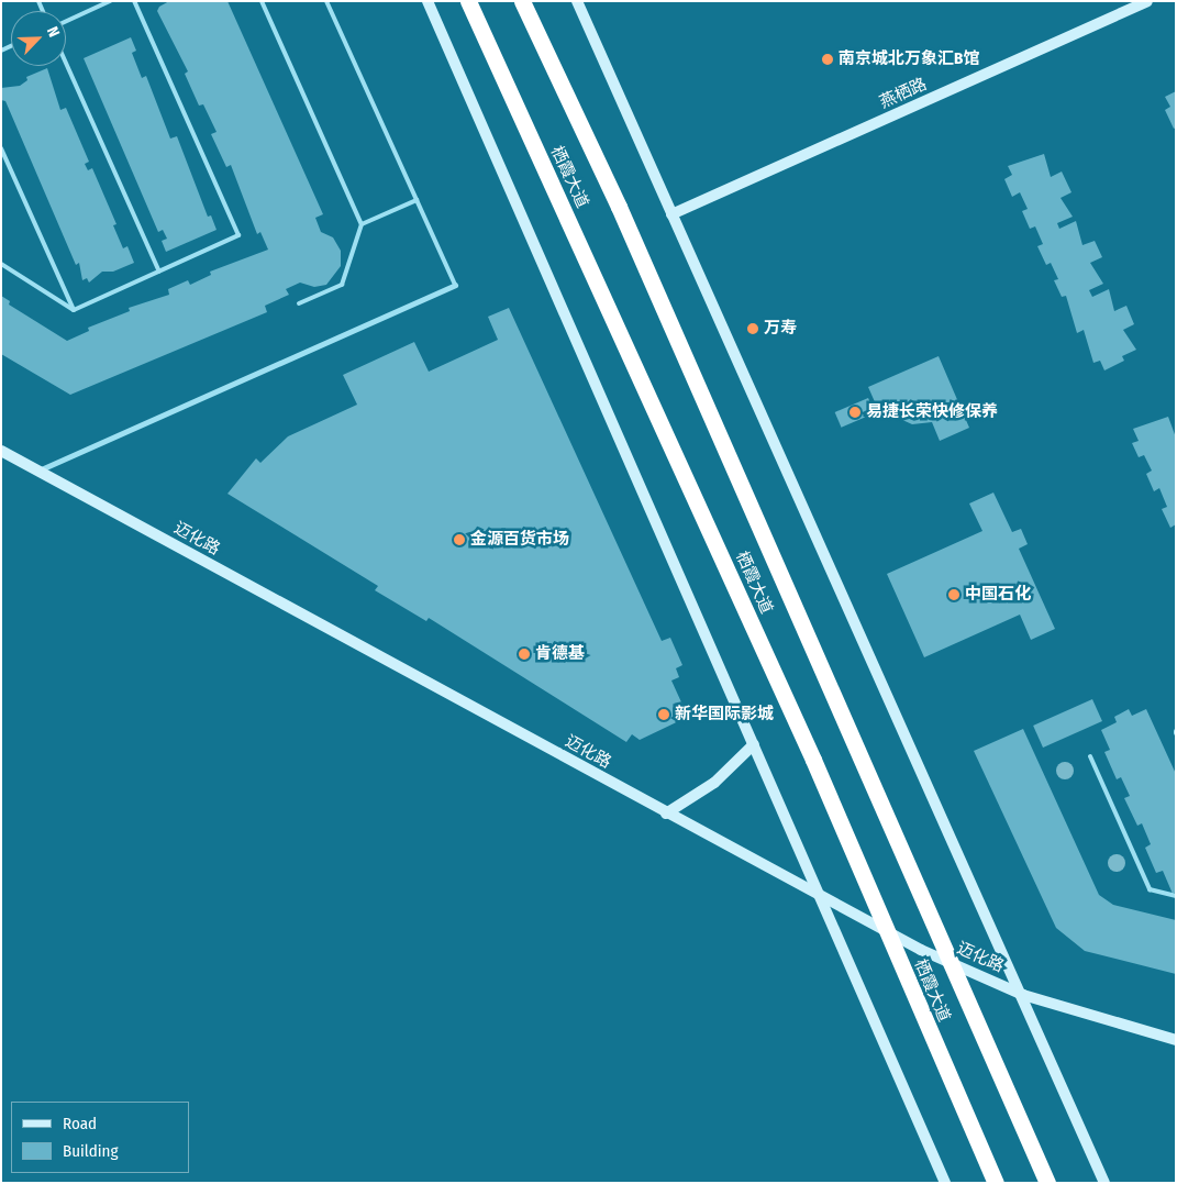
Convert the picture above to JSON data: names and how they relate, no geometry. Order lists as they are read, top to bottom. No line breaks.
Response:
{"streets":{"highway":["栖霞大道"],"main road":["燕栖路","迈化路"]},"places":["南京城北万象汇B馆","万寿","易捷长荣快修保养","金源百货市场","中国石化","肯德基","新华国际影城"],"legend":["Road","Building"],"north":"top right"}
